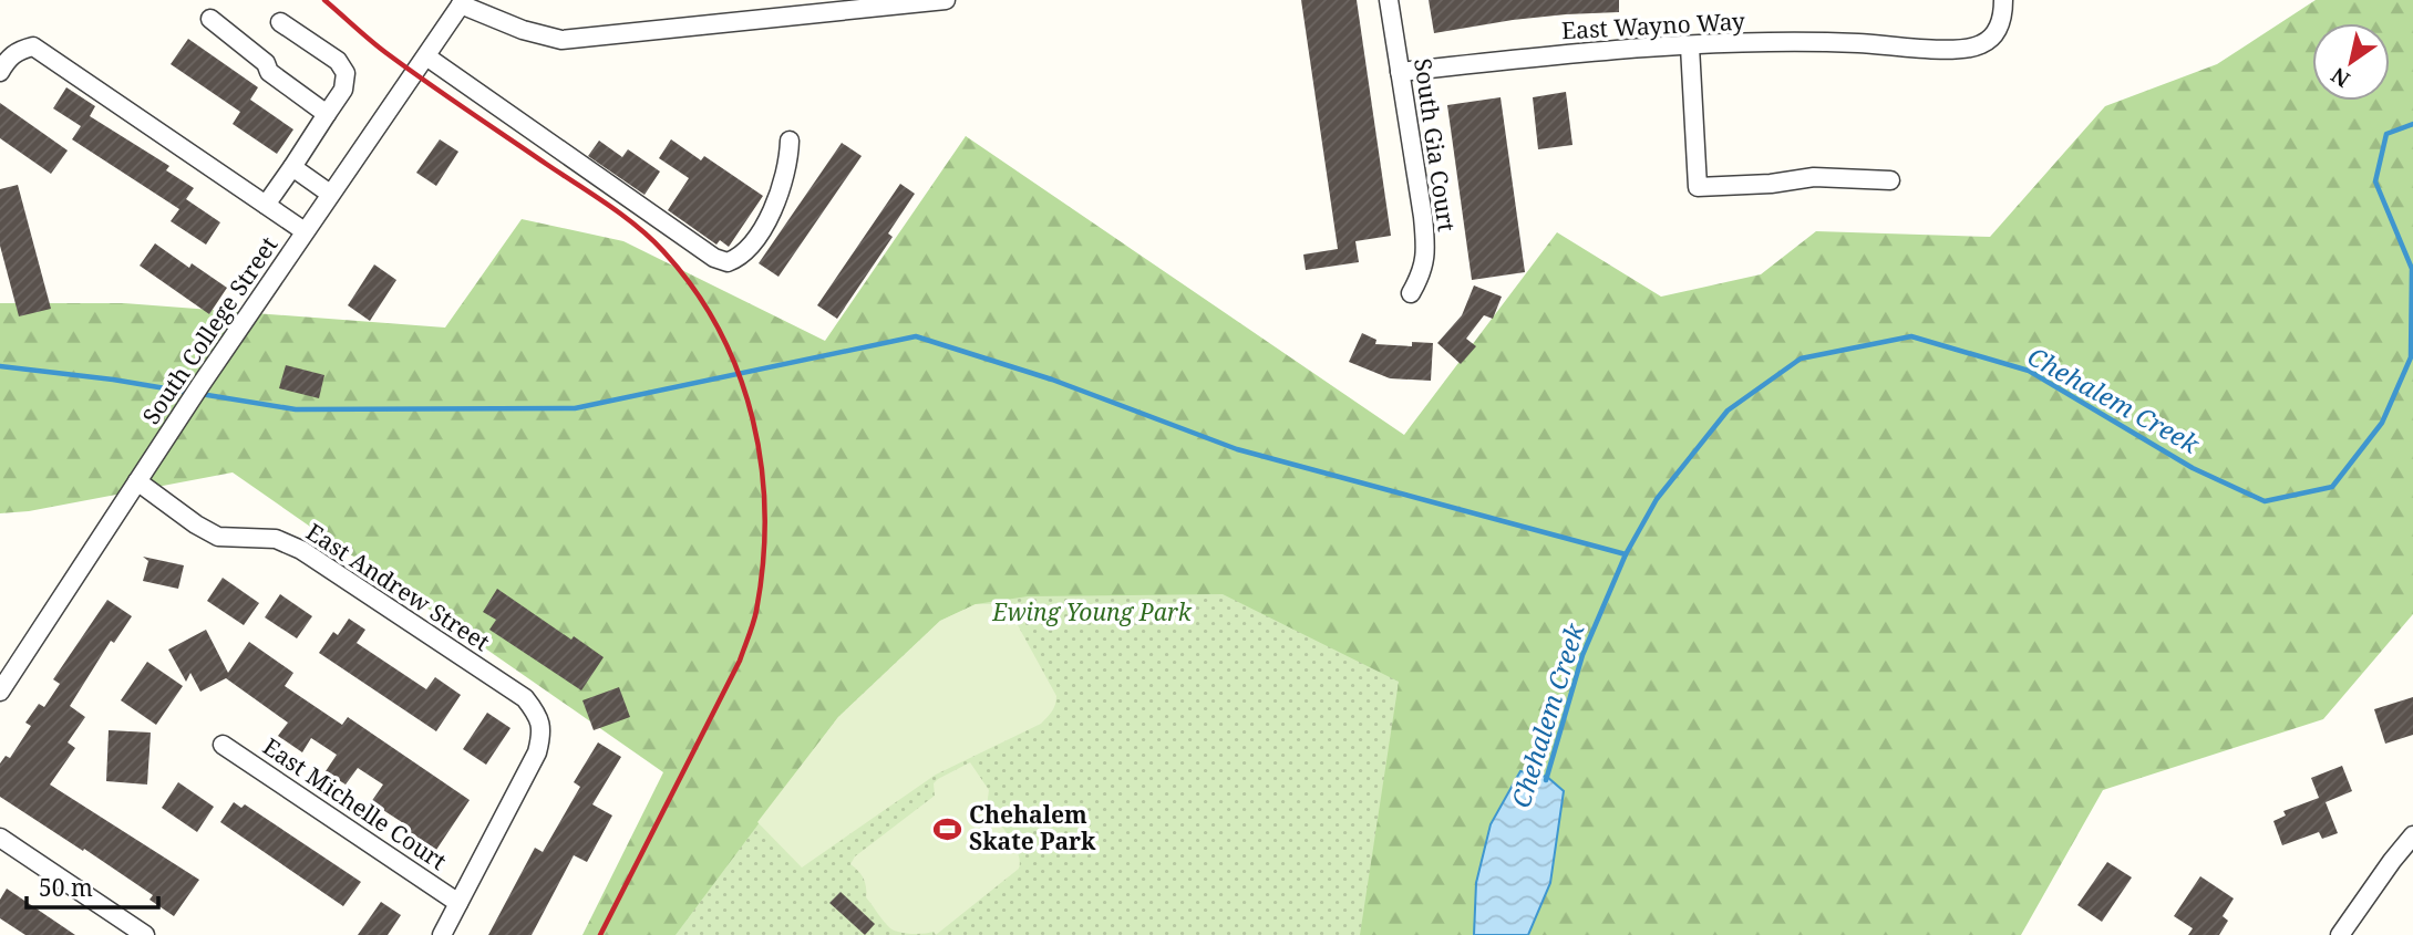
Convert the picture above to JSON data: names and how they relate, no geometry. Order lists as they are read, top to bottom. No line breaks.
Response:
{"streets":{"street":["East Wayno Way","South Gia Court","South College Street","East Andrew Street","East Michelle Court"]},"crossings":[["East Wayno Way","South Gia Court"],["South College Street","East Andrew Street"],["East Andrew Street","East Michelle Court"]],"water":["Chehalem Creek"],"parks":["Ewing Young Park"],"places":{"sports":["Chehalem Skate Park"]},"scale_bar":"50 m","north":"bottom left"}
